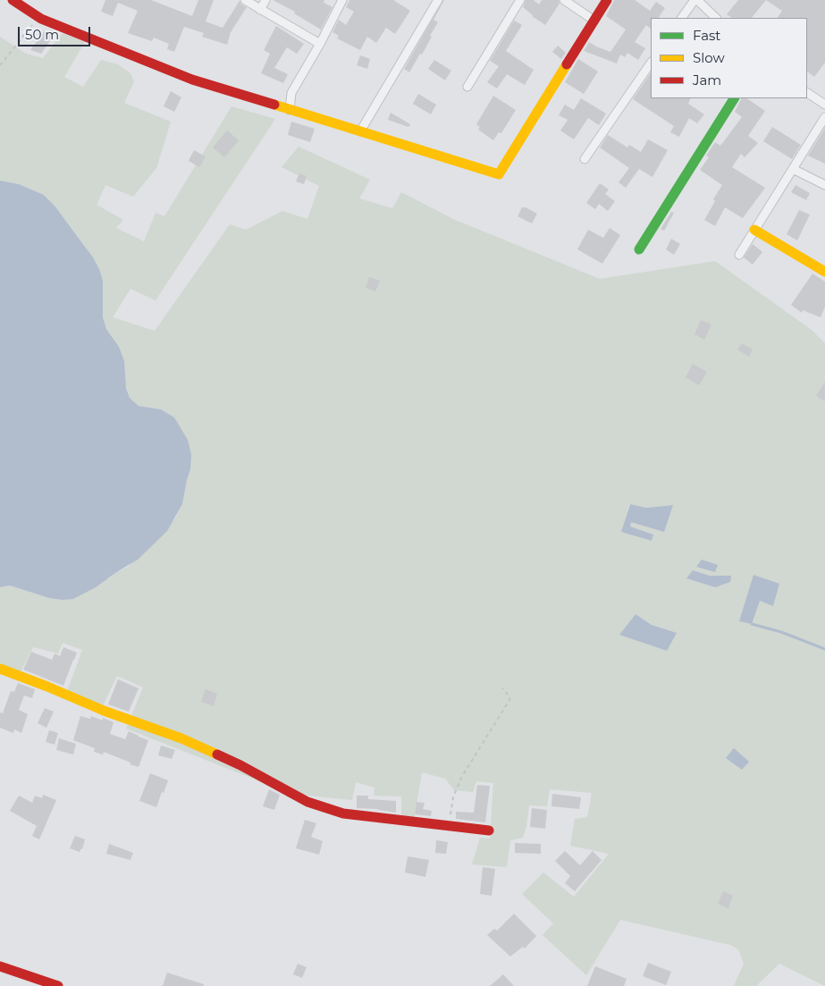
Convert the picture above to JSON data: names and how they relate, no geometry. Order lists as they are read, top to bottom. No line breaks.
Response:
{"legend":["Fast","Slow","Jam"],"scale_bar":"50 m"}
